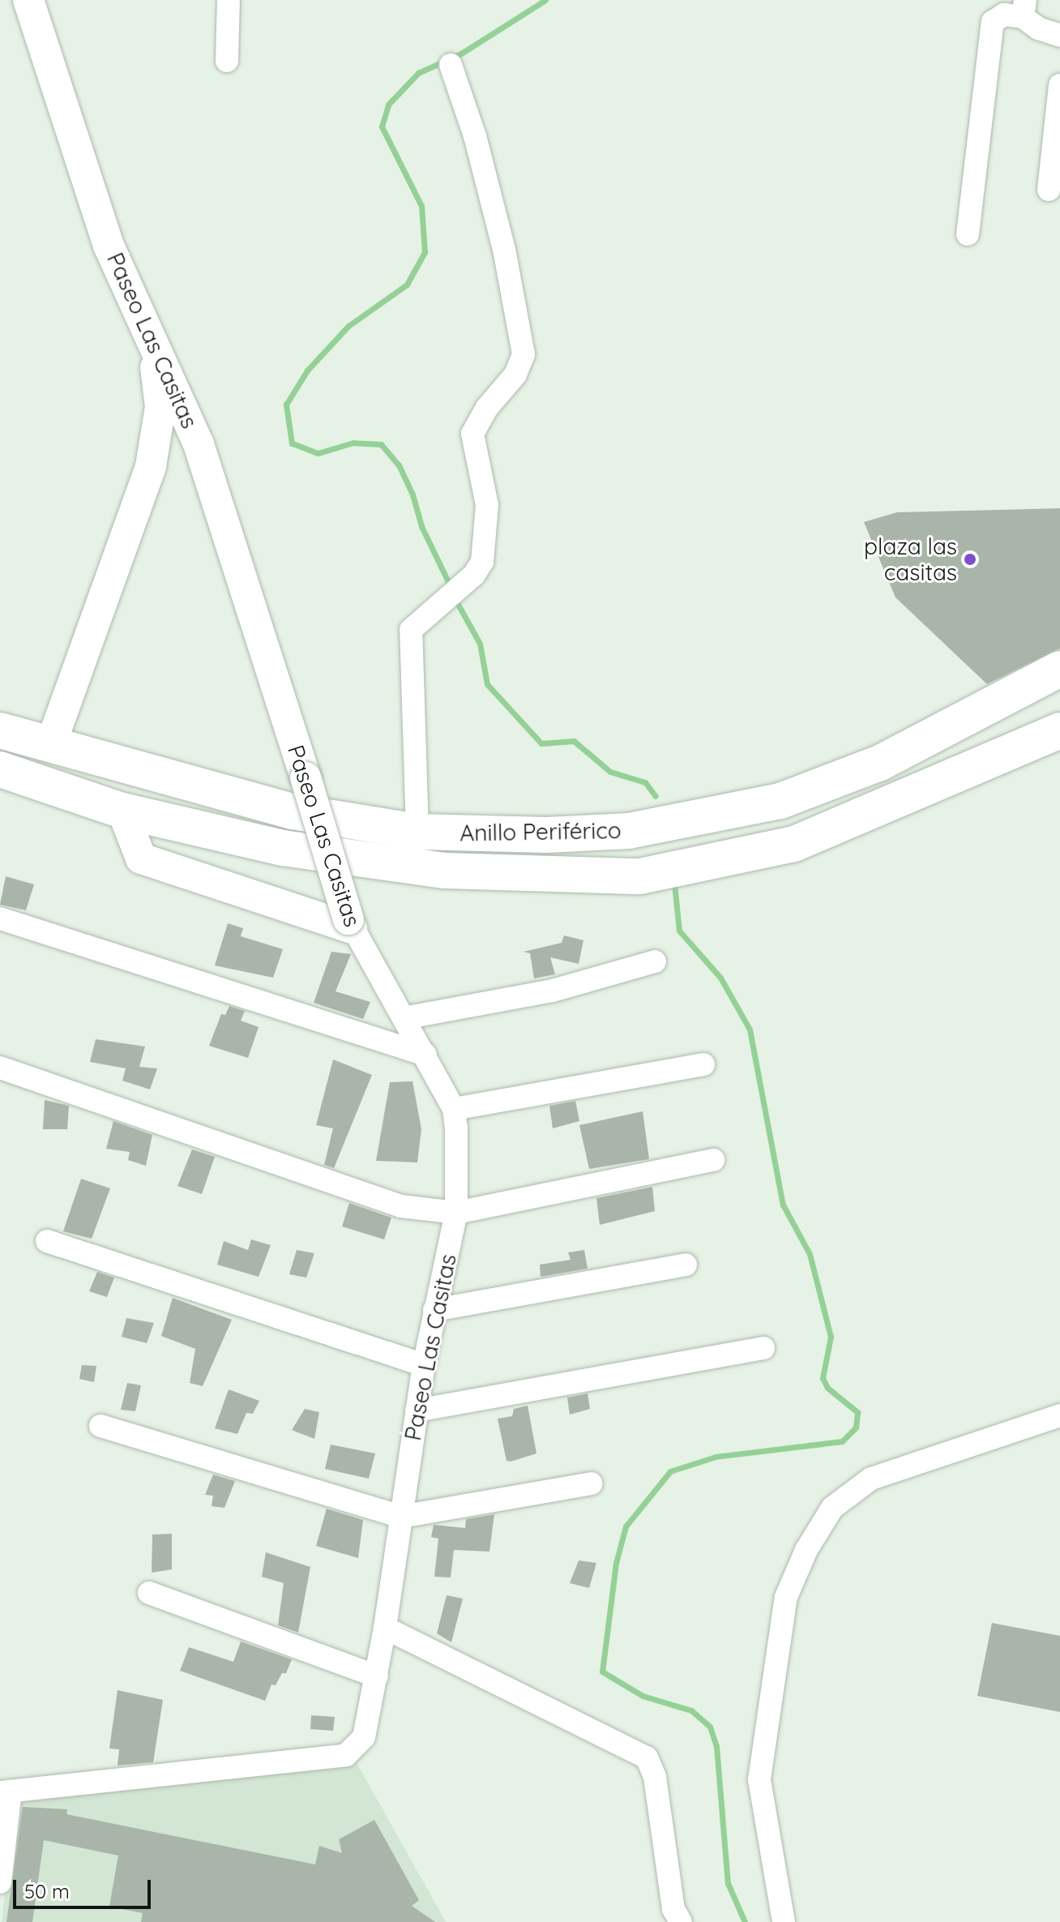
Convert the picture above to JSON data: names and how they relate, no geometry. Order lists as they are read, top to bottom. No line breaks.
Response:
{"streets":{"highway":["Anillo Periférico"],"street":["Paseo Las Casitas"]},"places":["plaza las casitas"],"scale_bar":"50 m"}
